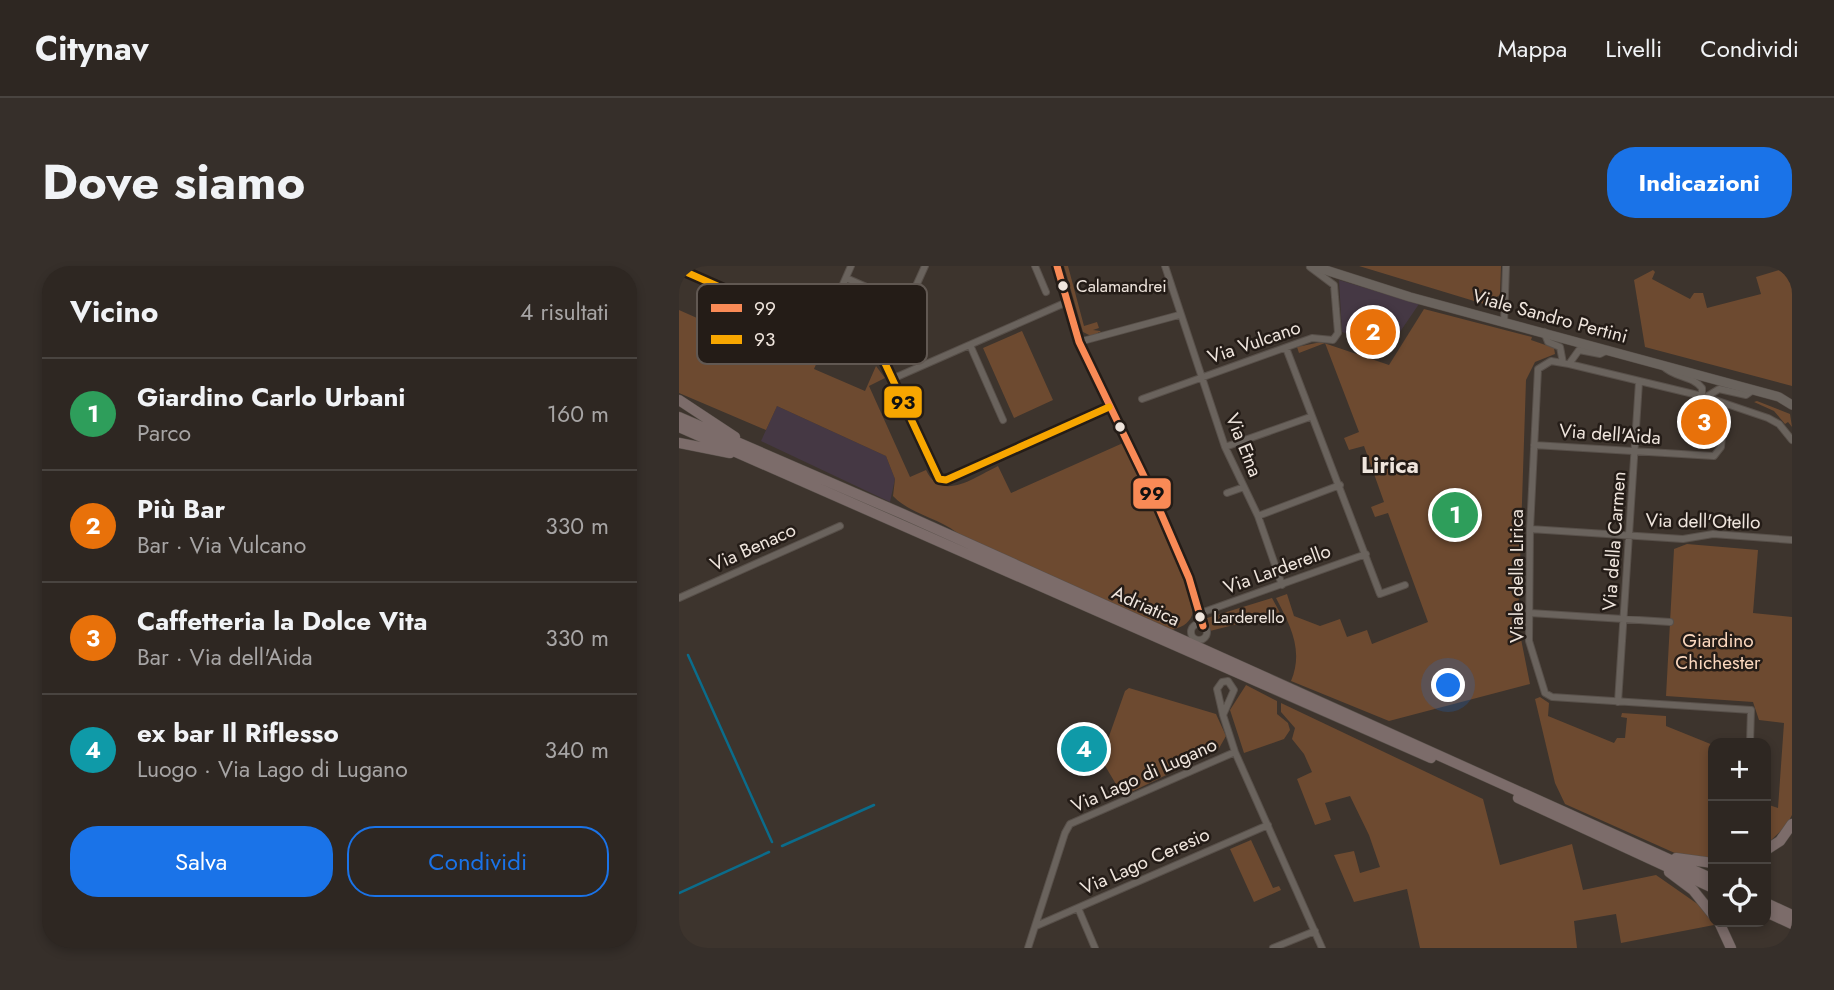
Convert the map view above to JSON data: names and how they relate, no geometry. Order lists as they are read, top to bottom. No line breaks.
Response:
{"streets":{"highway":["Adriatica"],"main road":["Viale Sandro Pertini"],"street":["Via Vulcano","Via dell'Aida","Via Etna","Via dell'Otello","Via della Carmen","Via Benaco","Via Larderello","Viale della Lirica","Via Lago di Lugano","Via Lago Ceresio"]},"crossings":[["Viale Sandro Pertini","Via Vulcano"],["Viale Sandro Pertini","Viale della Lirica"],["Via Vulcano","Via Etna"],["Via dell'Aida","Via della Carmen"],["Via dell'Aida","Viale della Lirica"],["Via Etna","Via Larderello"],["Via dell'Otello","Via della Carmen"],["Via dell'Otello","Viale della Lirica"],["Via della Carmen","Viale della Lirica"],["Via Lago di Lugano","Via Lago Ceresio"]],"districts":["Lirica"],"parks":["Giardino Chichester"],"places":["Calamandrei","Larderello"],"lines":["transit line 99","transit line 93"],"legend":["99","93"],"page":{"header":"Citynav","nav":["Mappa","Livelli","Condividi"],"title":"Dove siamo","buttons":["Indicazioni",["Salva","Condividi"]],"heading":["Vicino","4 risultati"],"pins":["2","3","1","4"],"list":[{"mark":"1","name":"Giardino Carlo Urbani","note":"Parco","value":"160 m"},{"mark":"2","name":"Più Bar","note":"Bar · Via Vulcano","value":"330 m"},{"mark":"3","name":"Caffetteria la Dolce Vita","note":"Bar · Via dell'Aida","value":"330 m"},{"mark":"4","name":"ex bar Il Riflesso","note":"Luogo · Via Lago di Lugano","value":"340 m"}],"map_buttons":["+","−"]}}
